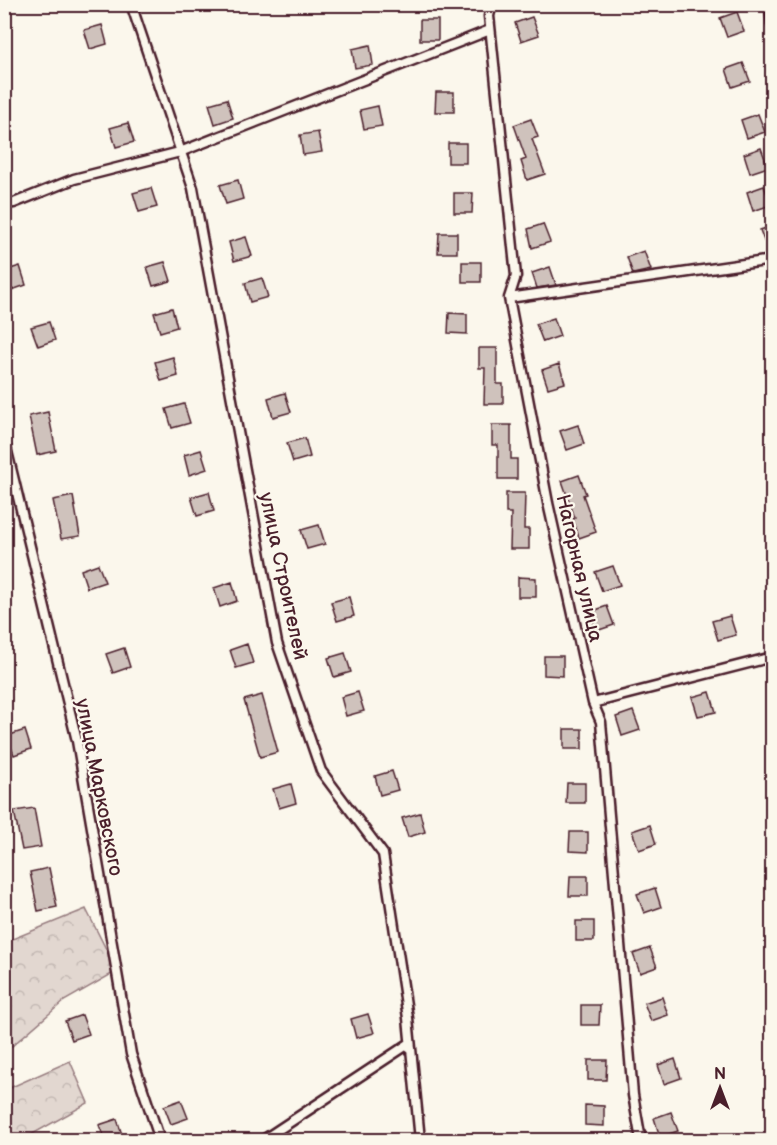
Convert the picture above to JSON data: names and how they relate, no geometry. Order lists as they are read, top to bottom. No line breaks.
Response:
{"streets":{"lane":["Нагорная улица","улица Строителей","улица Марковского"]},"north":"top"}
